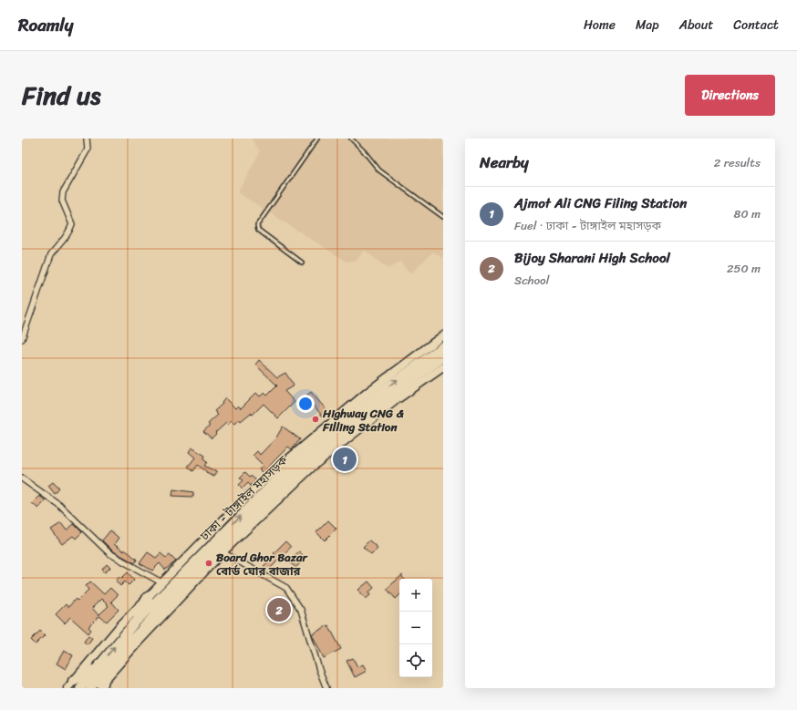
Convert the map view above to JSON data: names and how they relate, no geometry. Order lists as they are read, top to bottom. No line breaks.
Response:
{"streets":{"highway":["ঢাকা - টাঙ্গাইল মহাসড়ক"]},"places":["Highway CNG & Filling Station","Board Ghor Bazar বোর্ড ঘোর বাজার"],"page":{"header":"Roamly","nav":["Home","Map","About","Contact"],"title":"Find us","buttons":"Directions","heading":["Nearby","2 results"],"list":[{"mark":"1","name":"Ajmot Ali CNG Filing Station","note":"Fuel · ঢাকা - টাঙ্গাইল মহাসড়ক","value":"80 m"},{"mark":"2","name":"Bijoy Sharani High School","note":"School","value":"250 m"}],"pins":["1","2"],"map_buttons":["+","−"]}}
